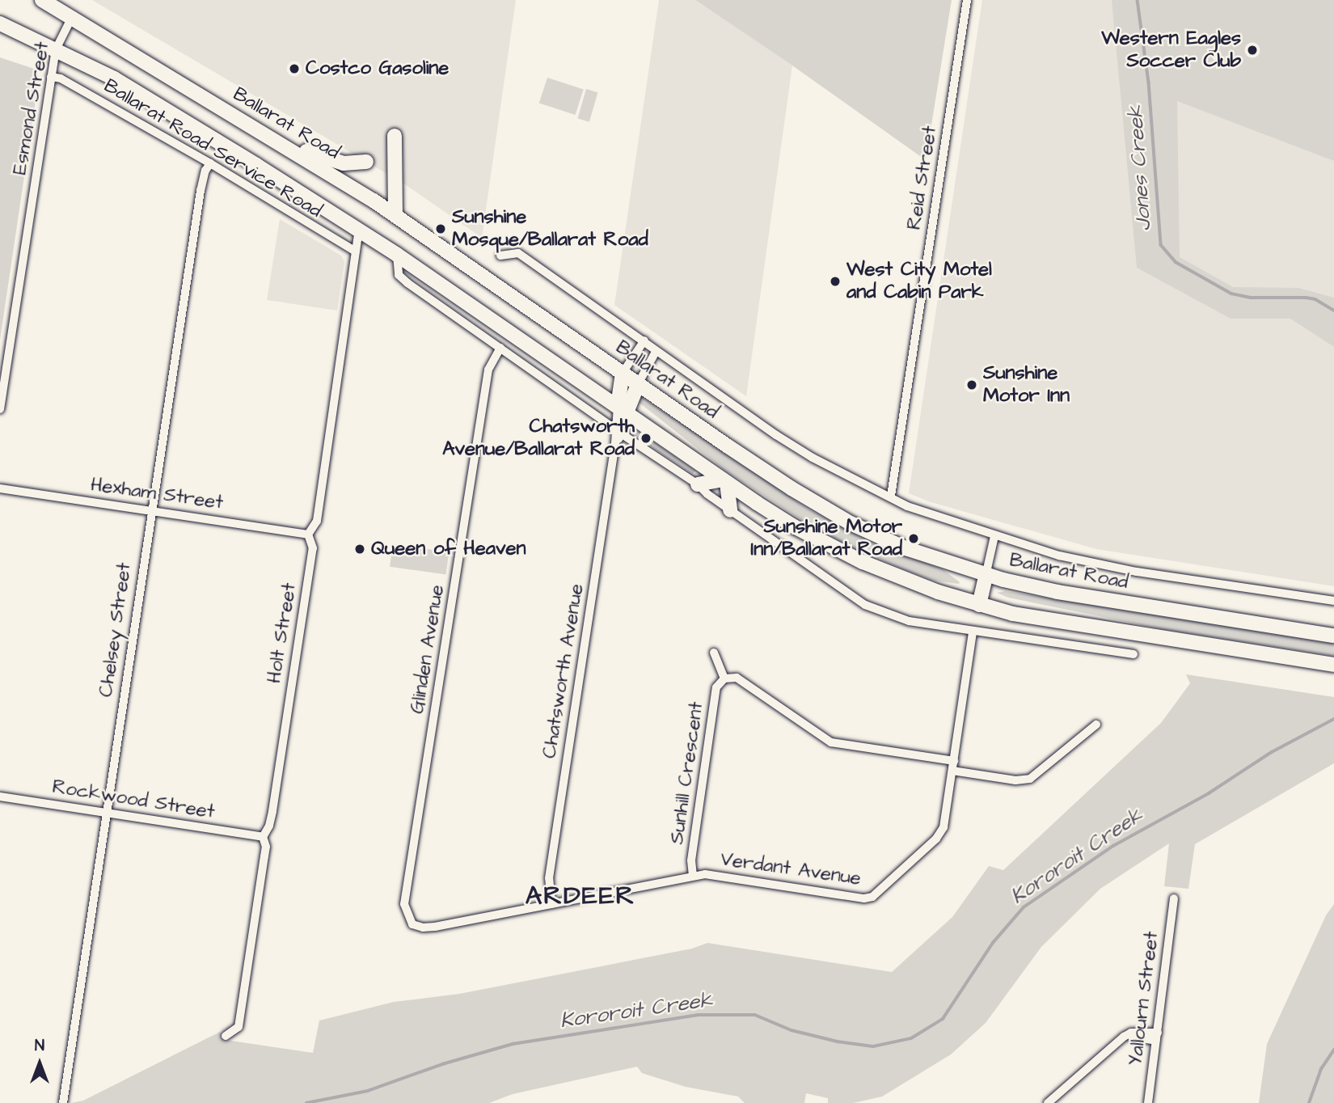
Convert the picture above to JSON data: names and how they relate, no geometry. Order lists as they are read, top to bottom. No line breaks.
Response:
{"streets":{"highway":["Ballarat Road"],"street":["Esmond Street","Ballarat Road Service Road","Reid Street","Hexham Street","Chelsey Street","Holt Street","Glinden Avenue","Chatsworth Avenue","Sunhill Crescent","Rockwood Street","Verdant Avenue","Yallourn Street"]},"crossings":[["Esmond Street","Ballarat Road"],["Esmond Street","Ballarat Road Service Road"],["Ballarat Road","Reid Street"],["Ballarat Road Service Road","Chelsey Street"],["Ballarat Road Service Road","Holt Street"],["Hexham Street","Chelsey Street"],["Hexham Street","Holt Street"],["Chelsey Street","Rockwood Street"],["Holt Street","Rockwood Street"],["Glinden Avenue","Verdant Avenue"],["Chatsworth Avenue","Verdant Avenue"],["Sunhill Crescent","Verdant Avenue"]],"districts":["ARDEER"],"water":["Jones Creek","Kororoit Creek"],"places":["Western Eagles Soccer Club","Costco Gasoline","Sunshine Mosque/Ballarat Road","West City Motel and Cabin Park","Sunshine Motor Inn","Chatsworth Avenue/Ballarat Road","Sunshine Motor Inn/Ballarat Road","Queen of Heaven"],"north":"top"}
